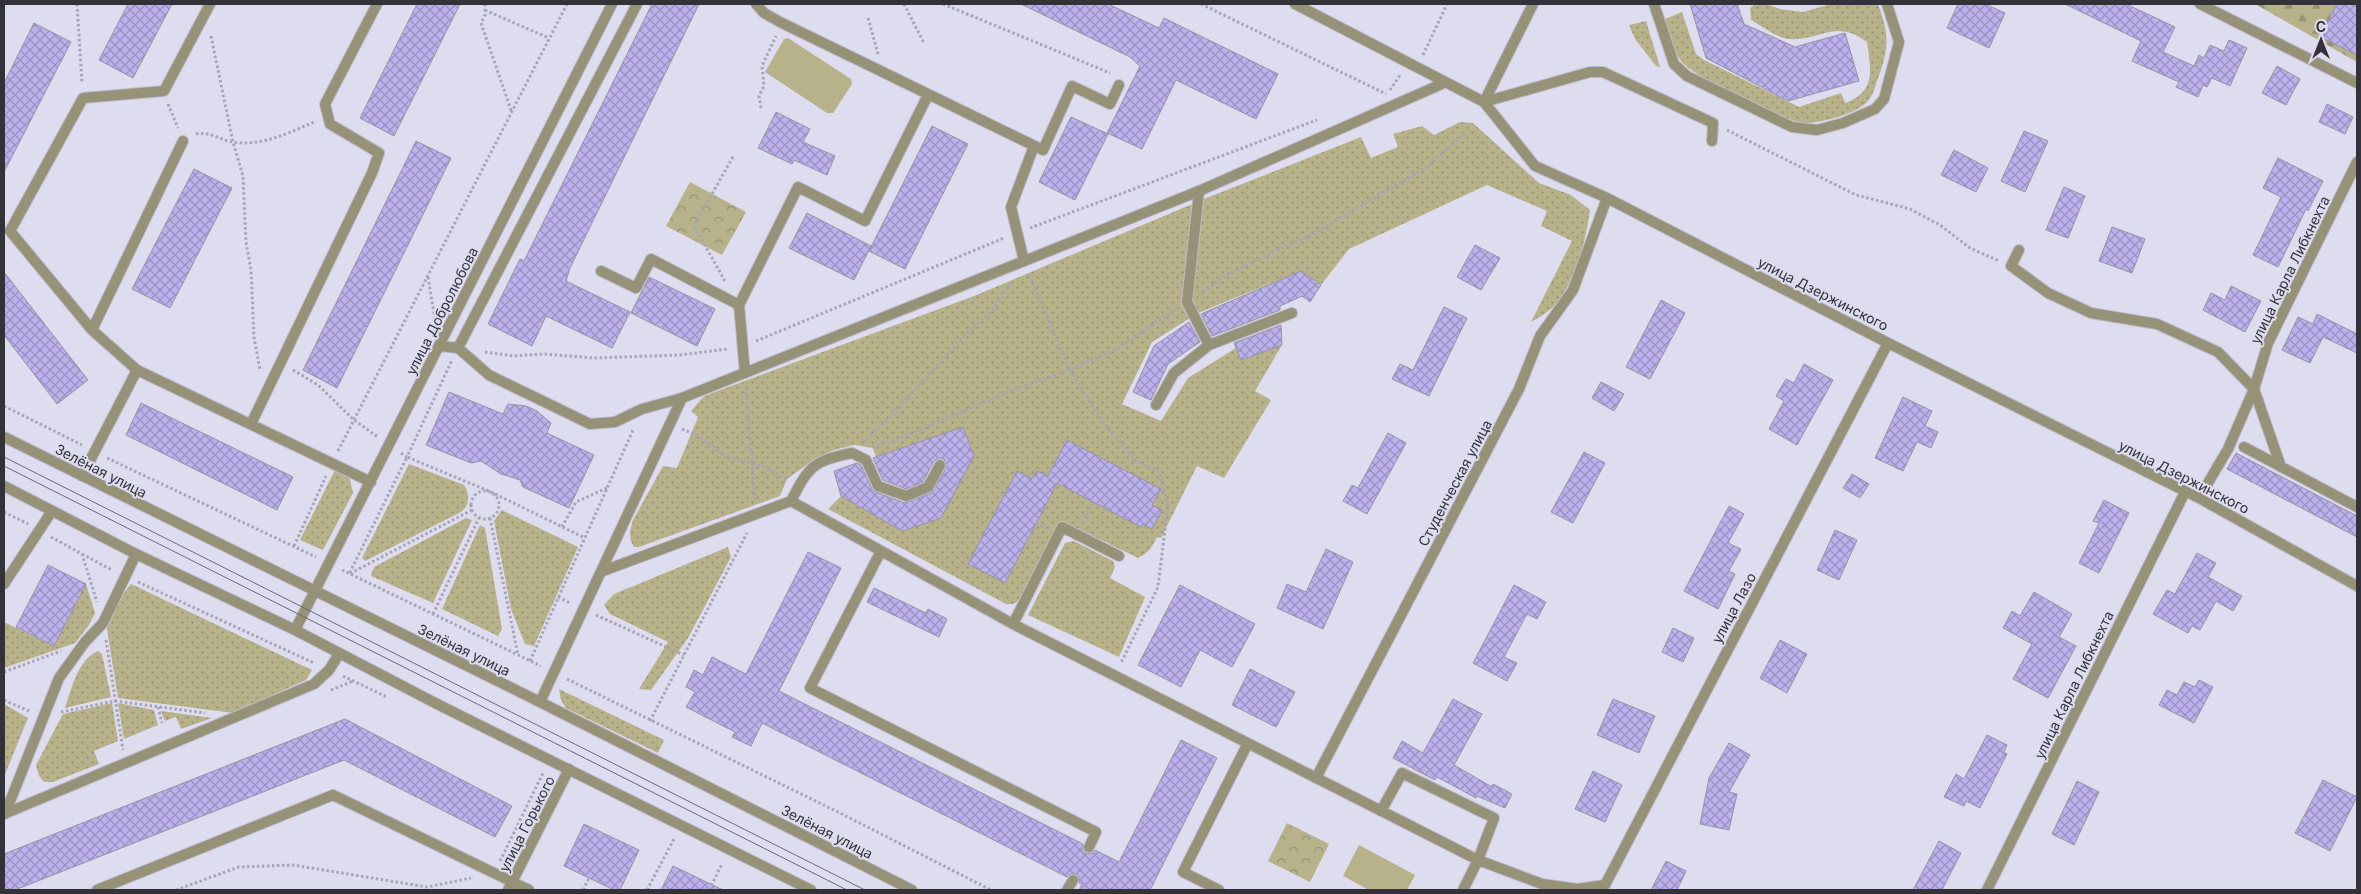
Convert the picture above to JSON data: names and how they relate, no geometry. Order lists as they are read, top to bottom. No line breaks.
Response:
{"streets":{"street":["улица Карла Либкнехта","улица Дзержинского","улица Добролюбова","Зелёная улица","Студенческая улица","улица Лазо","улица Горького"]},"crossings":[["улица Карла Либкнехта","улица Дзержинского"],["улица Дзержинского","Студенческая улица"],["улица Дзержинского","улица Лазо"],["улица Добролюбова","Зелёная улица"]],"north":"top"}
